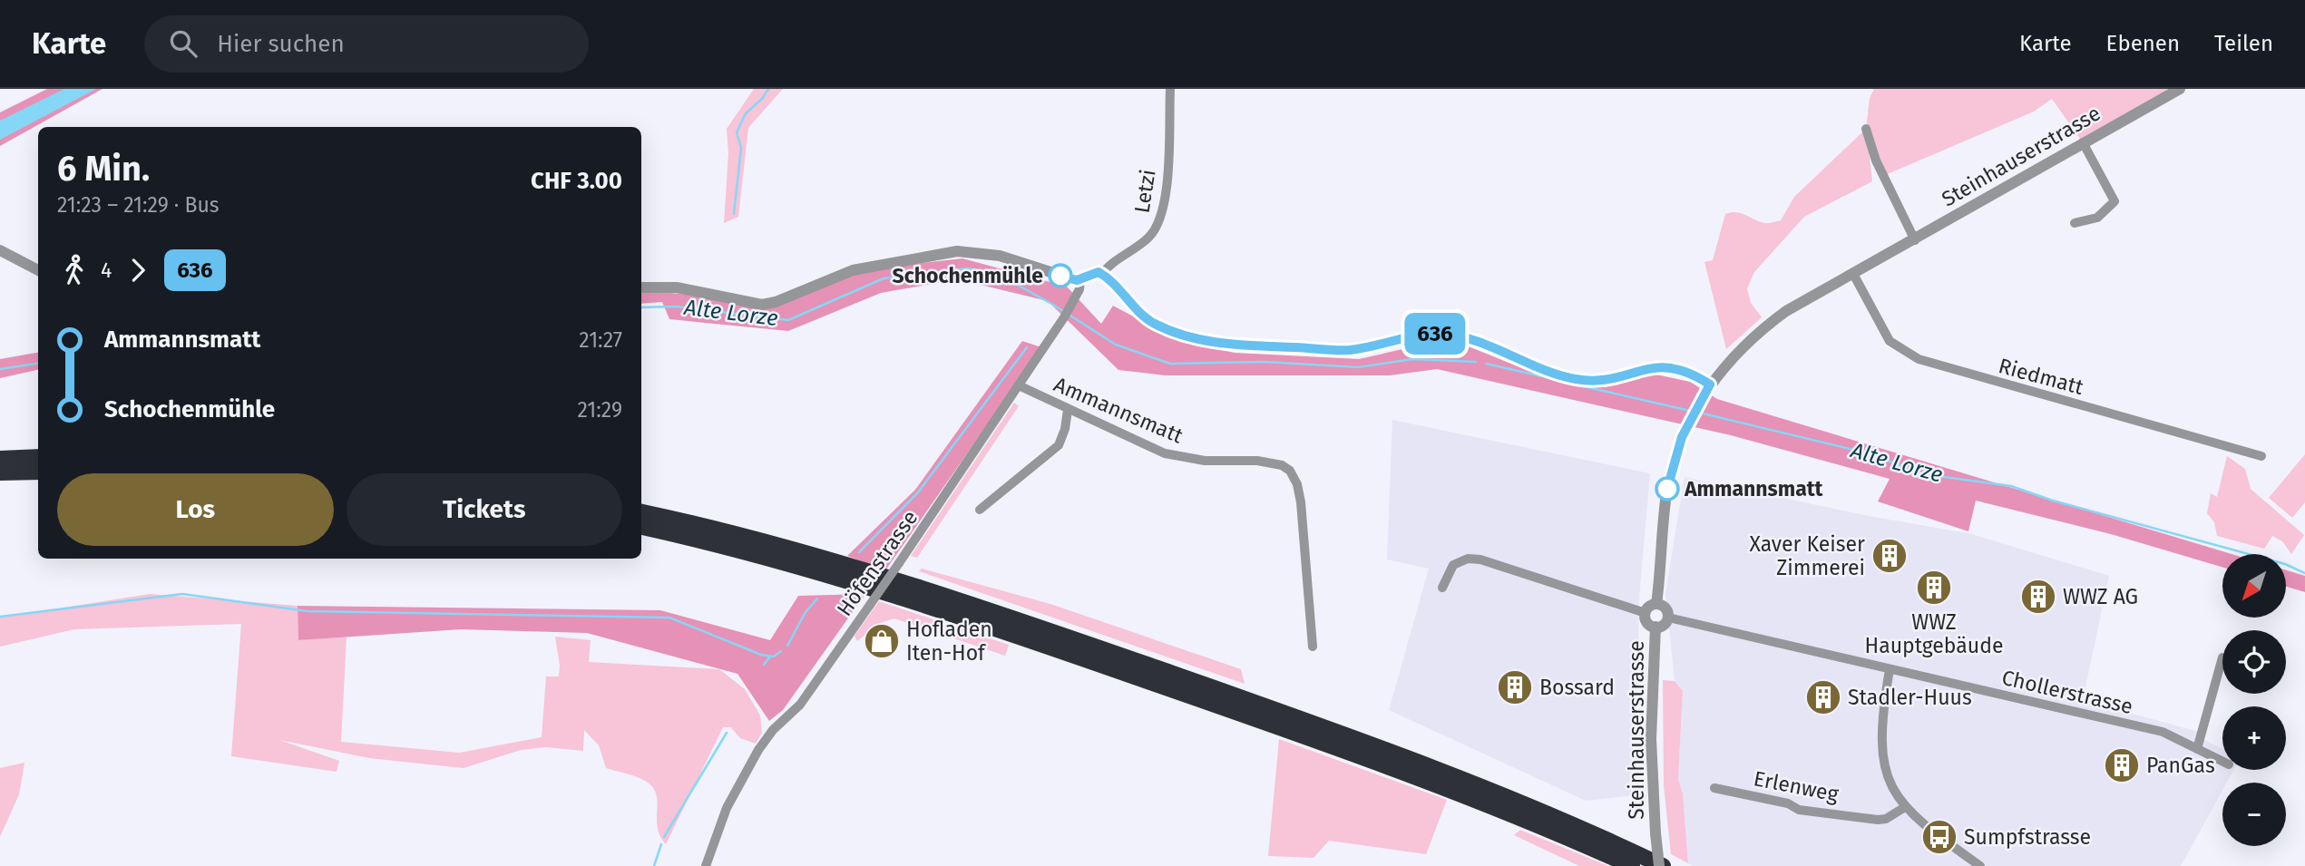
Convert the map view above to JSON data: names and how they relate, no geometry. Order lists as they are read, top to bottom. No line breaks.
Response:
{"streets":{"street":["Steinhauserstrasse","Letzi","Riedmatt","Ammannsmatt","Höfenstrasse","Chollerstrasse","Erlenweg"]},"crossings":[["Steinhauserstrasse","Riedmatt"],["Steinhauserstrasse","Chollerstrasse"],["Ammannsmatt","Höfenstrasse"]],"water":["Alte Lorze"],"places":{"other":["Schochenmühle","Ammannsmatt"],"building":["Xaver Keiser Zimmerei","WWZ Hauptgebäude","WWZ AG","Bossard","Stadler-Huus","PanGas"],"shop":["Hofladen Iten-Hof"],"bus stop":["Sumpfstrasse"]},"lines":["bus line 636"],"north":"bottom left","page":{"header":"Karte","search":"Hier suchen","nav":["Karte","Ebenen","Teilen"],"on_map":"636","heading":["6 Min.","21:23 – 21:29 · Bus","CHF 3.00"],"legs":["4","636"],"list":[{"name":"Ammannsmatt","value":"21:27"},{"name":"Schochenmühle","value":"21:29"}],"buttons":["Los","Tickets"],"map_buttons":["+","−"]}}
